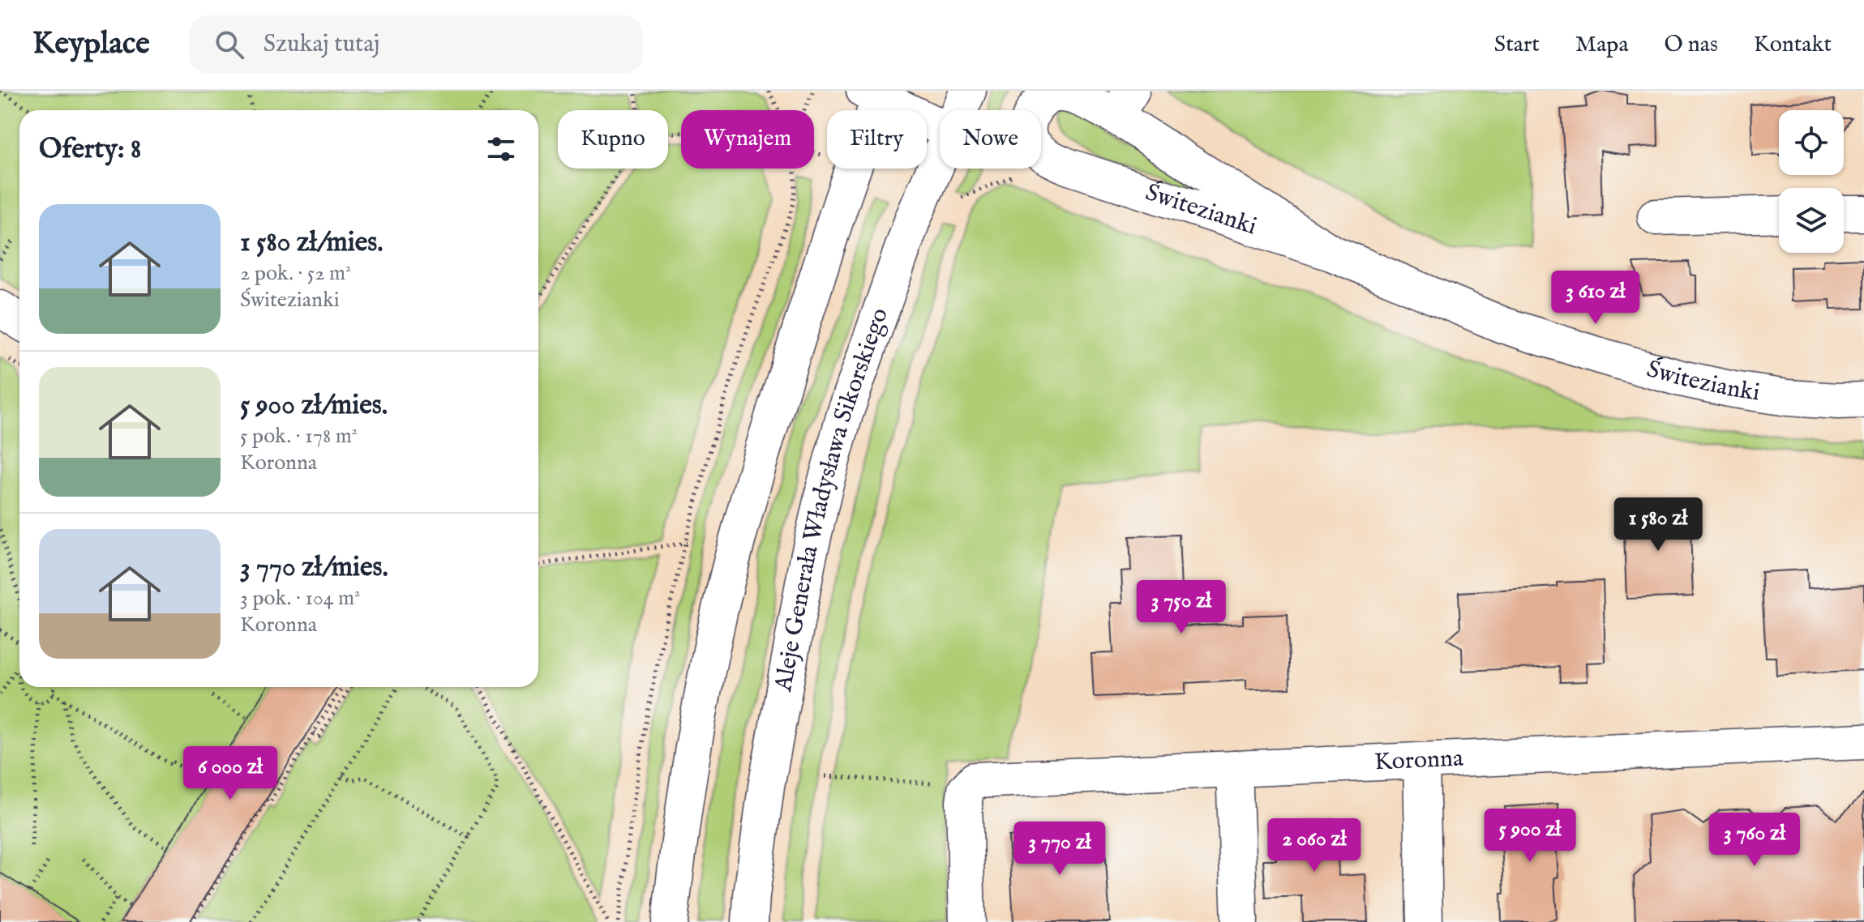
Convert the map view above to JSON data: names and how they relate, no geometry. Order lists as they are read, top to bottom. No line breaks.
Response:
{"streets":{"street":["Świtezianki","Aleje Generała Władysława Sikorskiego","Koronna"]},"page":{"header":"Keyplace","search":"Szukaj tutaj","nav":["Start","Mapa","O nas","Kontakt"],"chip":["Kupno","Wynajem","Filtry","Nowe"],"heading":"Oferty: 8","list":[{"name":"1 580 zł/mies.","note":"2 pok. · 52 m² · Świtezianki"},{"name":"5 900 zł/mies.","note":"5 pok. · 178 m² · Koronna"},{"name":"3 770 zł/mies.","note":"3 pok. · 104 m² · Koronna"}],"price":["3 610 zł","1 580 zł","3 750 zł","6 000 zł","5 900 zł","3 760 zł","2 060 zł","3 770 zł"]}}
